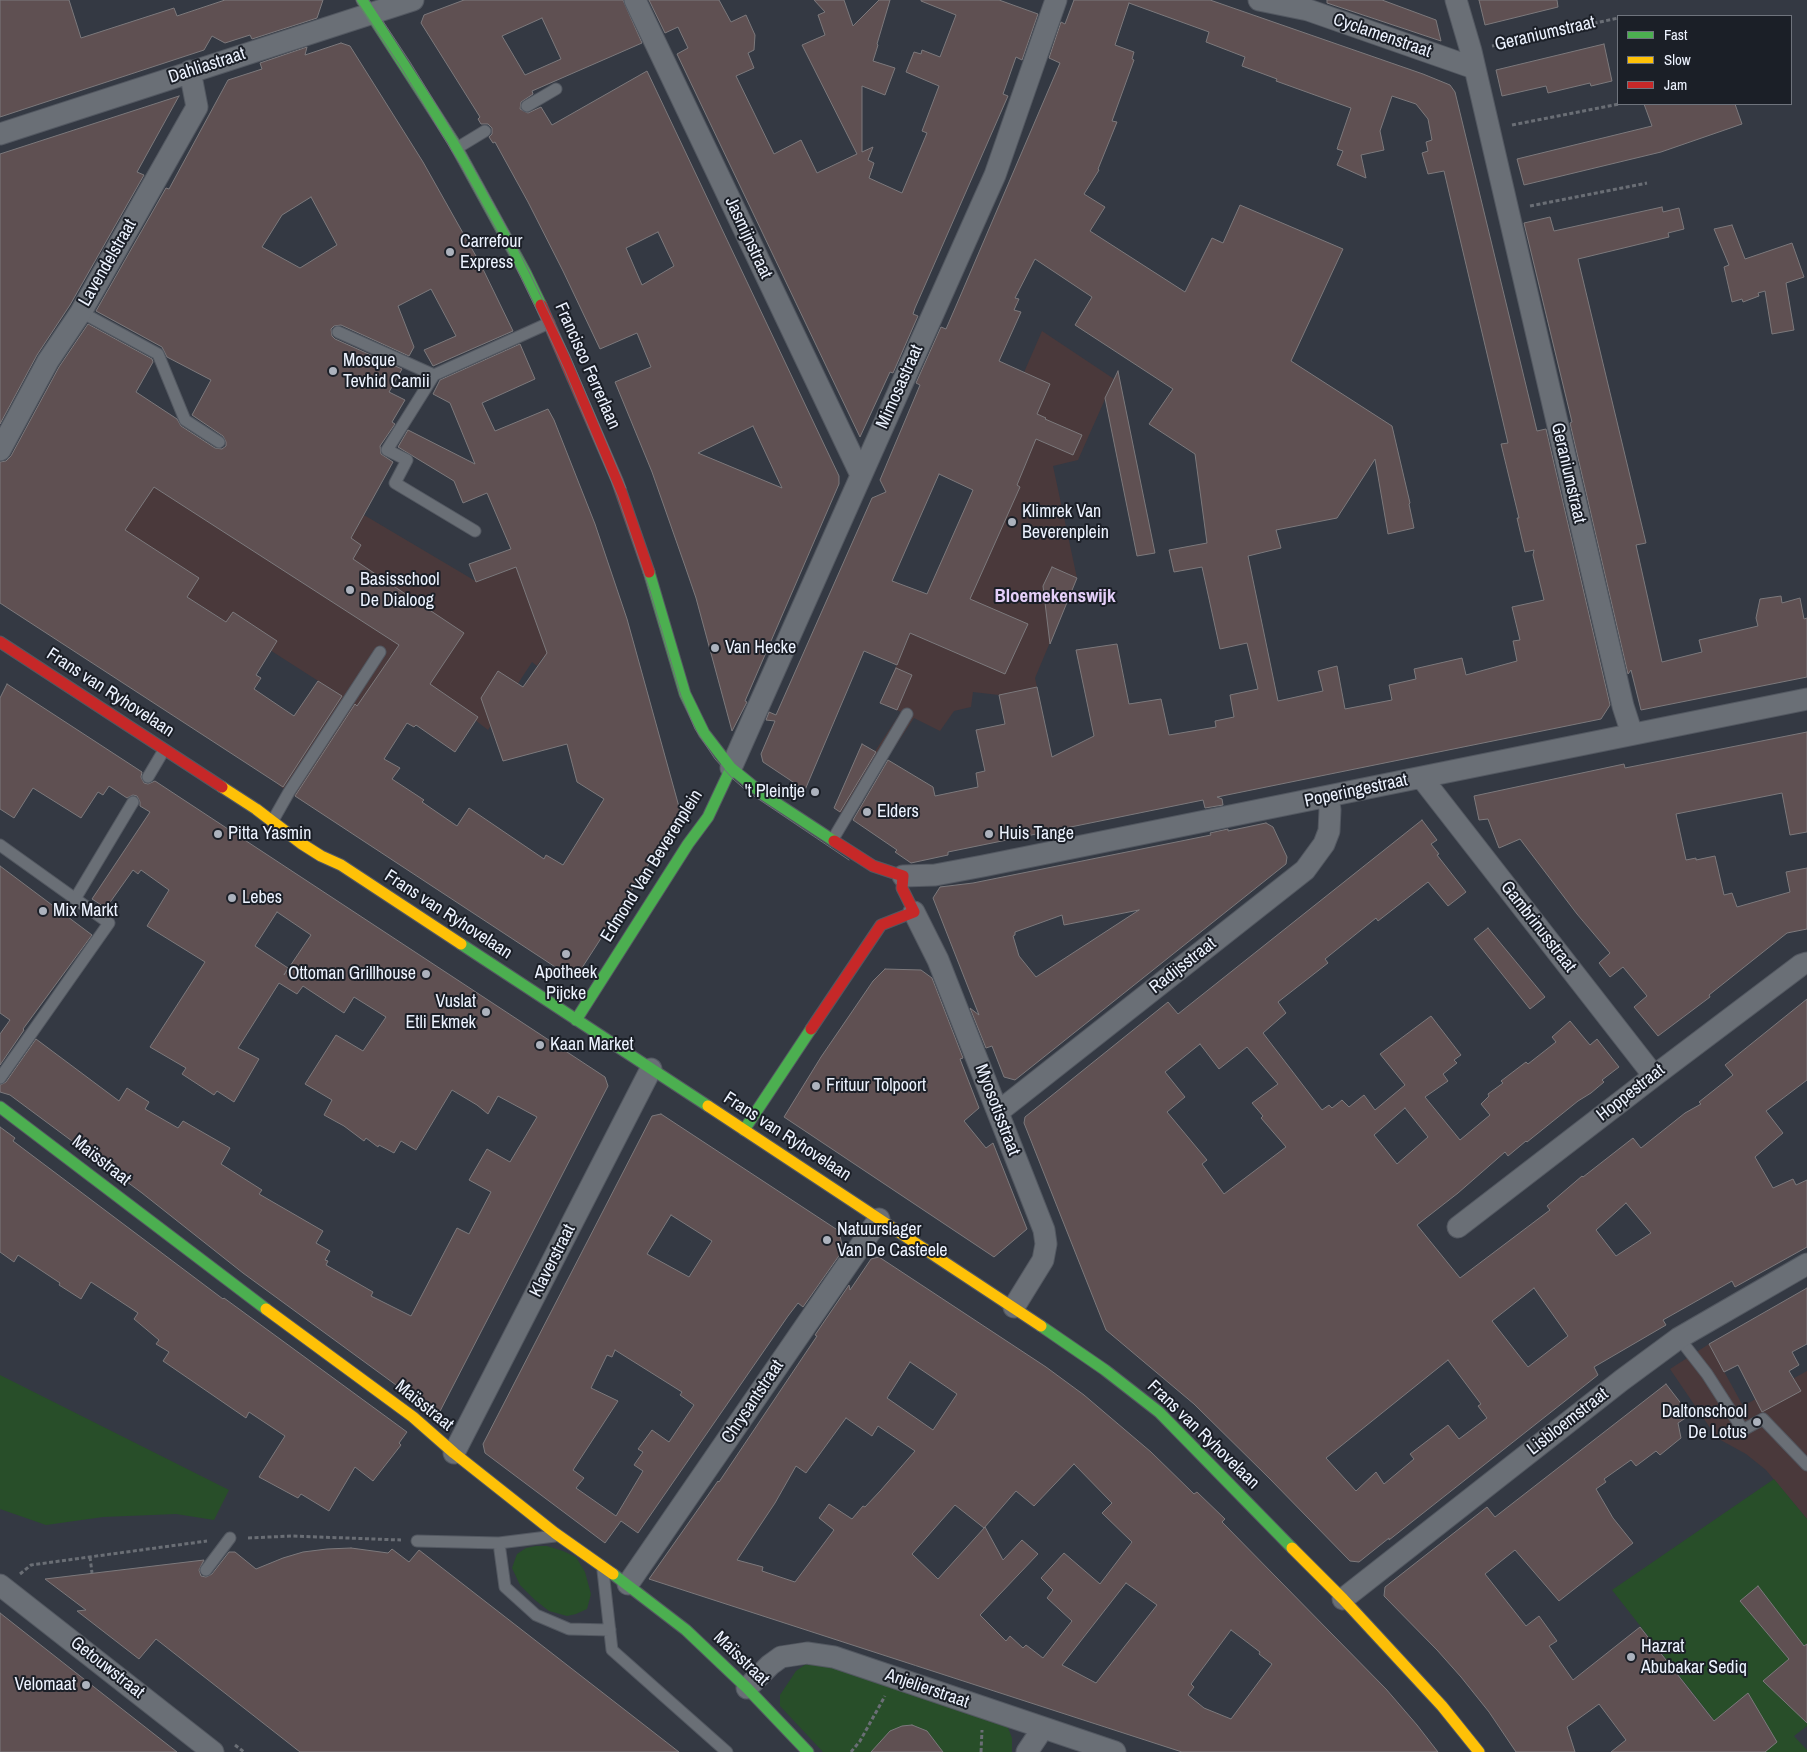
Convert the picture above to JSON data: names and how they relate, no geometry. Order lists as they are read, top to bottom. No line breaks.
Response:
{"streets":{"street":["Geraniumstraat","Cyclamenstraat","Dahliastraat","Jasmijnstraat","Lavendelstraat","Francisco Ferrerlaan","Mimosastraat","Frans van Ryhovelaan","Poperingestraat","Edmond Van Beverenplein","Gambrinusstraat","Radijsstraat","Hoppestraat","Myosotisstraat","Maïsstraat","Klaverstraat","Chrysantstraat","Lisbloemstraat","Getouwstraat","Anjelierstraat"]},"crossings":[["Geraniumstraat","Cyclamenstraat"],["Geraniumstraat","Poperingestraat"],["Dahliastraat","Lavendelstraat"],["Dahliastraat","Francisco Ferrerlaan"],["Jasmijnstraat","Mimosastraat"],["Francisco Ferrerlaan","Mimosastraat"],["Francisco Ferrerlaan","Edmond Van Beverenplein"],["Mimosastraat","Edmond Van Beverenplein"],["Frans van Ryhovelaan","Edmond Van Beverenplein"],["Frans van Ryhovelaan","Myosotisstraat"],["Frans van Ryhovelaan","Klaverstraat"],["Frans van Ryhovelaan","Chrysantstraat"],["Frans van Ryhovelaan","Lisbloemstraat"],["Poperingestraat","Gambrinusstraat"],["Poperingestraat","Radijsstraat"],["Gambrinusstraat","Hoppestraat"],["Radijsstraat","Myosotisstraat"],["Maïsstraat","Klaverstraat"],["Maïsstraat","Chrysantstraat"],["Maïsstraat","Anjelierstraat"]],"districts":["Bloemekenswijk"],"places":["Carrefour Express","Mosque Tevhid Camii","Klimrek Van Beverenplein","Basisschool De Dialoog","Van Hecke","'t Pleintje","Elders","Pitta Yasmin","Huis Tange","Lebes","Mix Markt","Apotheek Pijcke","Ottoman Grillhouse","Vuslat Etli Ekmek","Kaan Market","Frituur Tolpoort","Natuurslager Van De Casteele","Daltonschool De Lotus","Hazrat Abubakar Sediq","Velomaat"],"legend":["Fast","Slow","Jam"]}
